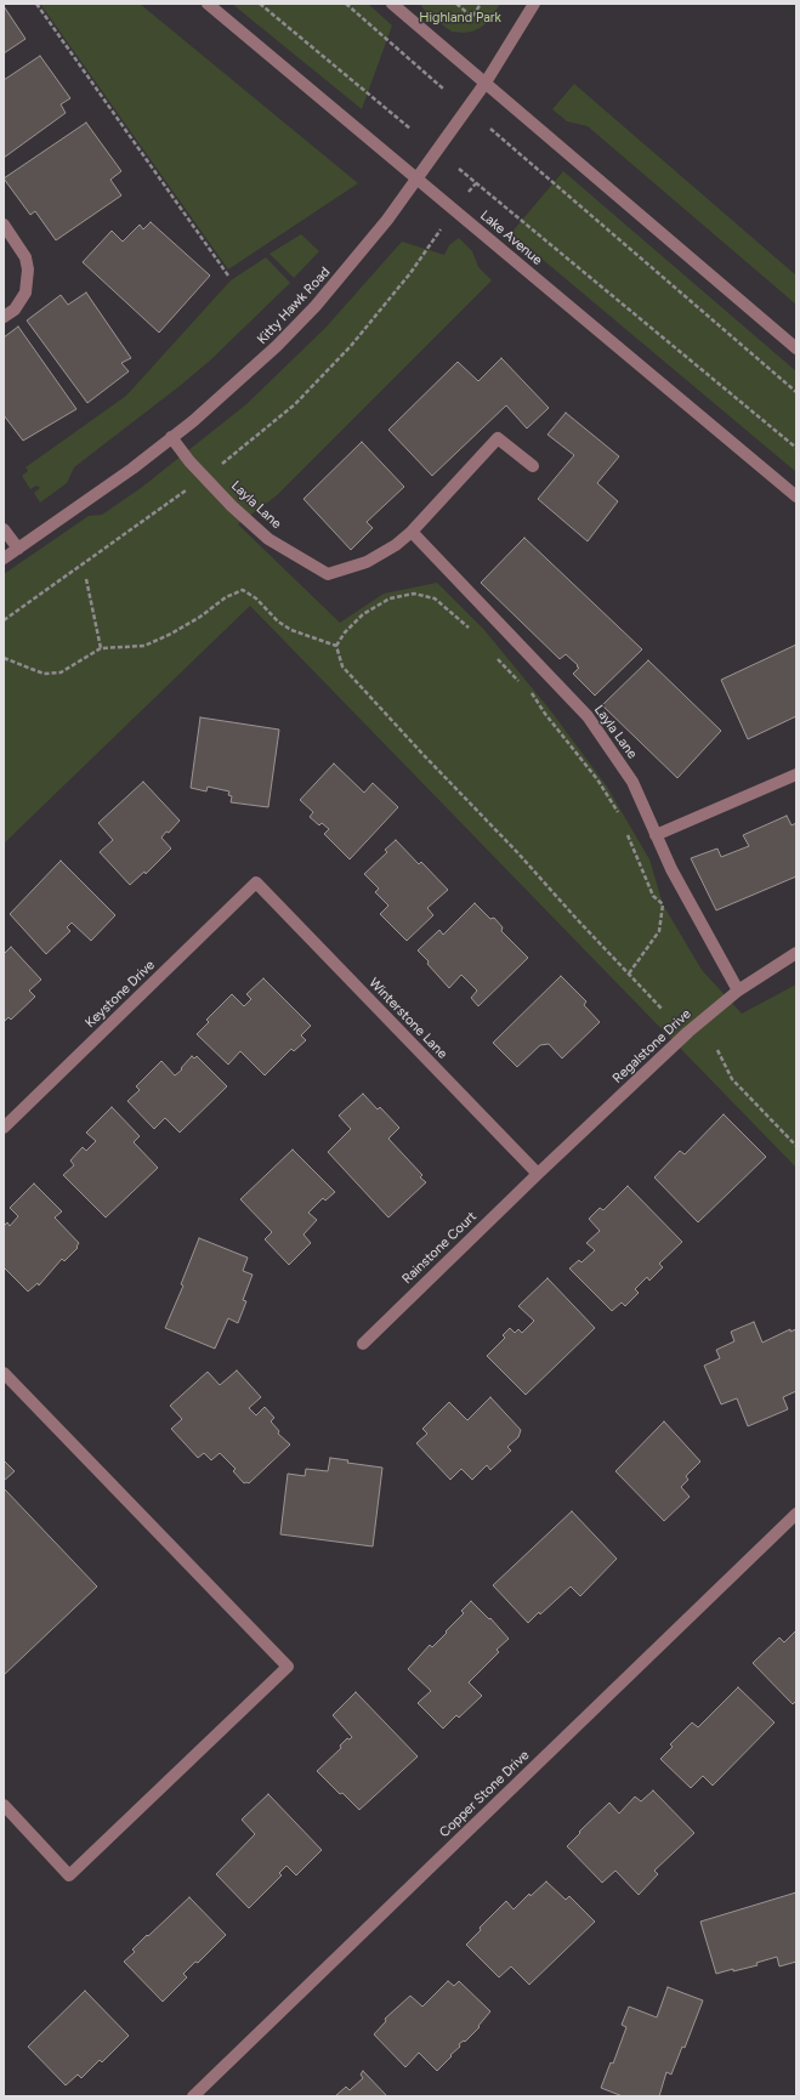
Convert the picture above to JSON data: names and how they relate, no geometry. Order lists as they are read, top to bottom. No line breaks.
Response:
{"streets":{"street":["Lake Avenue","Kitty Hawk Road","Layla Lane","Keystone Drive","Winterstone Lane","Regalstone Drive","Rainstone Court","Copper Stone Drive"]},"crossings":[["Lake Avenue","Kitty Hawk Road"],["Kitty Hawk Road","Layla Lane"],["Layla Lane","Regalstone Drive"],["Keystone Drive","Winterstone Lane"],["Winterstone Lane","Regalstone Drive"],["Winterstone Lane","Rainstone Court"],["Regalstone Drive","Rainstone Court"]],"parks":["Highland Park"]}
